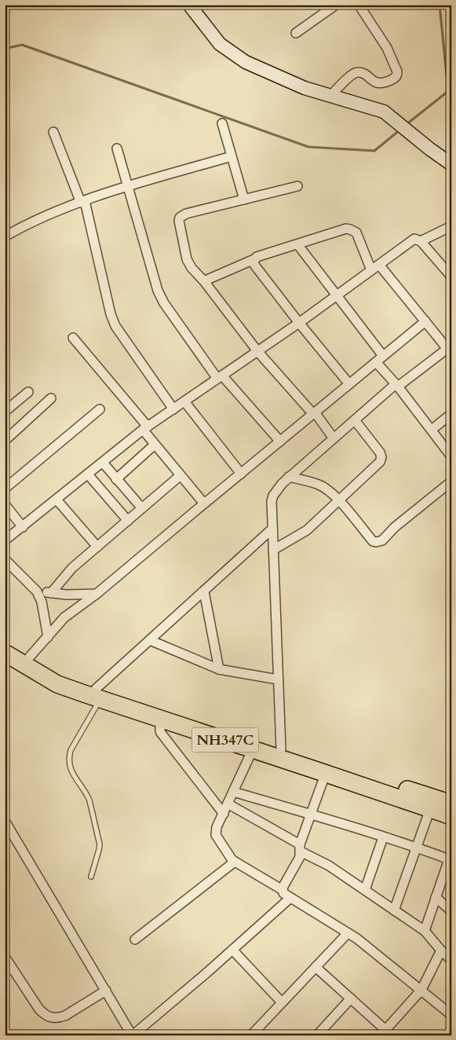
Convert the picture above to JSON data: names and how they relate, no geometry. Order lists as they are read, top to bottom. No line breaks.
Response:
{"streets":{"highway":["NH347C"]}}
